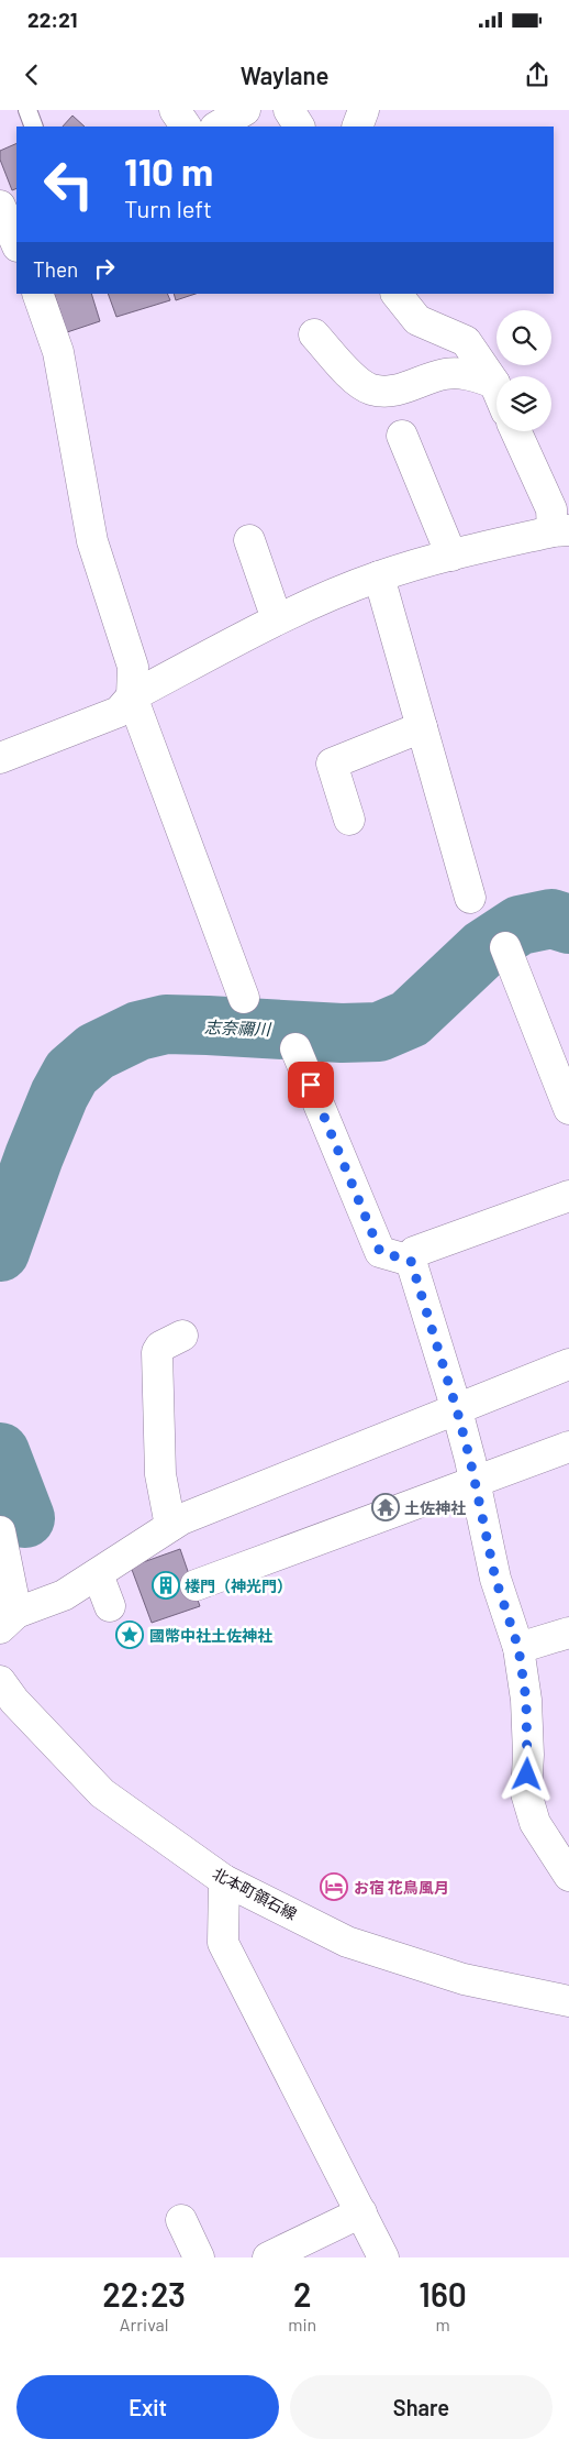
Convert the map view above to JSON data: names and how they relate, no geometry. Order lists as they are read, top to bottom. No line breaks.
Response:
{"streets":{"street":["北本町領石線"]},"water":["志奈禰川"],"places":{"temple":["土佐神社"],"building":["楼門（神光門）"],"place":["國幣中社土佐神社"],"hotel":["お宿 花鳥風月"]},"page":{"status":"22:21","header":"Waylane","turn":["110 m","Turn left"],"then":"Then","eta":["22:23","Arrival","2","min","160","m"],"buttons":["Exit","Share"]}}
